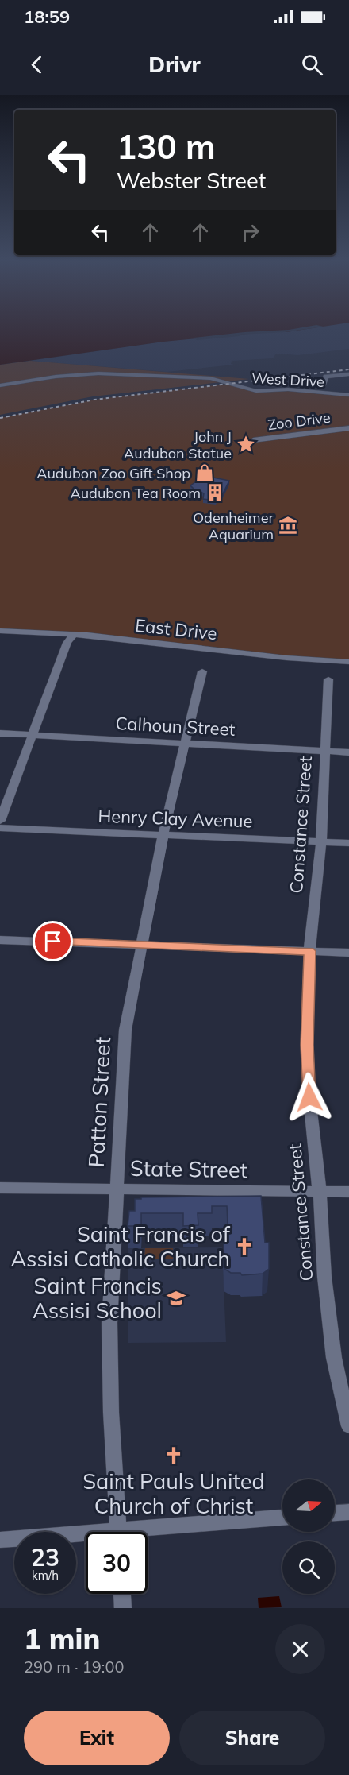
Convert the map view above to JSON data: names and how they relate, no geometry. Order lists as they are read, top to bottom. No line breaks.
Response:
{"streets":{"street":["West Drive","Zoo Drive","East Drive","Calhoun Street","Henry Clay Avenue","Constance Street","Patton Street","State Street"]},"crossings":[["Calhoun Street","Constance Street"],["Calhoun Street","Patton Street"],["Henry Clay Avenue","Constance Street"],["Henry Clay Avenue","Patton Street"],["Constance Street","State Street"],["Patton Street","State Street"]],"places":{"place":["John J Audubon Statue"],"shop":["Audubon Zoo Gift Shop"],"building":["Audubon Tea Room"],"museum":["Odenheimer Aquarium"],"church":["Saint Francis of Assisi Catholic Church","Saint Pauls United Church of Christ"],"school or university":["Saint Francis Assisi School"]},"north":"right","page":{"status":"18:59","header":"Drivr","turn":["130 m","Webster Street"],"speed":"23 km/h","limit":"30","heading":["1 min","290 m · 19:00"],"buttons":["Exit","Share"]}}
